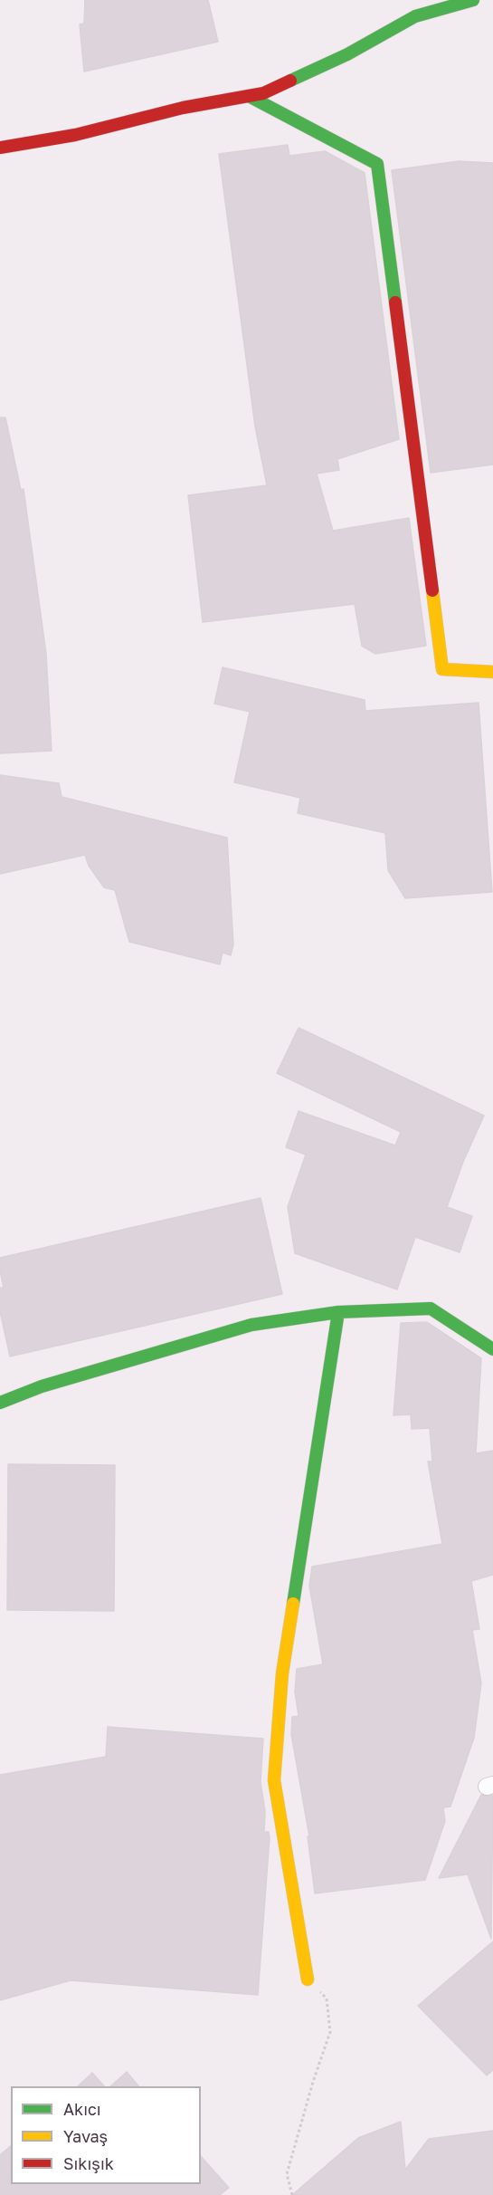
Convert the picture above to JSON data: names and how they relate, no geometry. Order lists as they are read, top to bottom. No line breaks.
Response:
{"legend":["Akıcı","Yavaş","Sıkışık"]}
